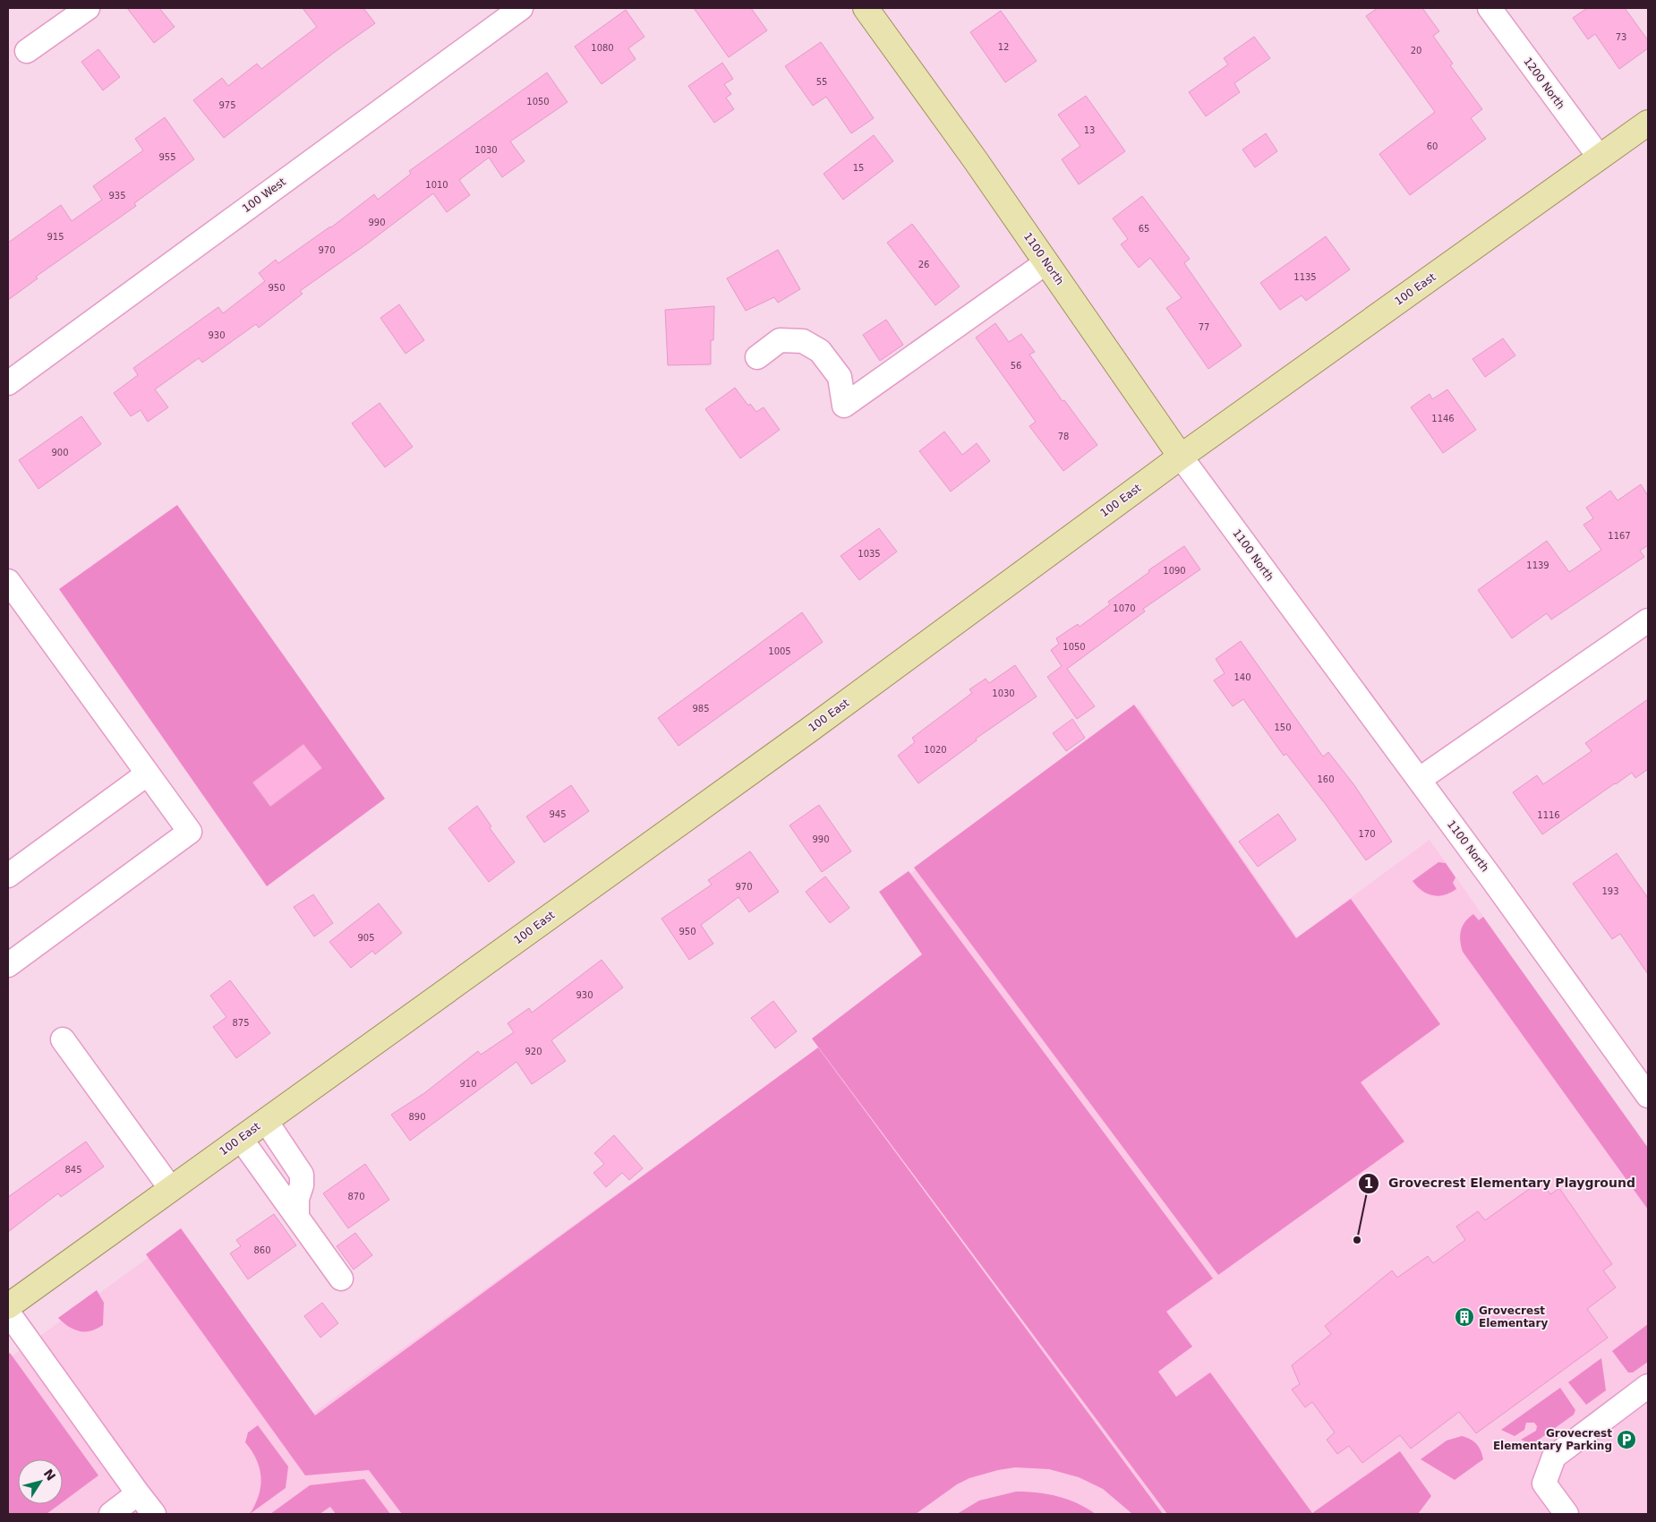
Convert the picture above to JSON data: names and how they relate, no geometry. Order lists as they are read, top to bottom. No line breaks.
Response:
{"streets":{"main road":["1100 North","100 East"],"street":["1200 North","100 West"]},"crossings":[["1200 North","100 East"],["1100 North","100 East"]],"places":{"other":["Grovecrest Elementary Playground"],"building":["Grovecrest Elementary"],"parking":["Grovecrest Elementary Parking"]},"house_numbers":["73","12","1080","20","55","1050","975","13","60","1030","955","15","1010","935","990","65","915","970","26","1135","950","77","930","56","1146","78","900","1167","1035","1139","1090","1070","1050","1005","140","1030","985","150","1020","160","945","1116","170","990","970","193","950","905","930","875","920","910","890","845","870","860"],"north":"top right"}
